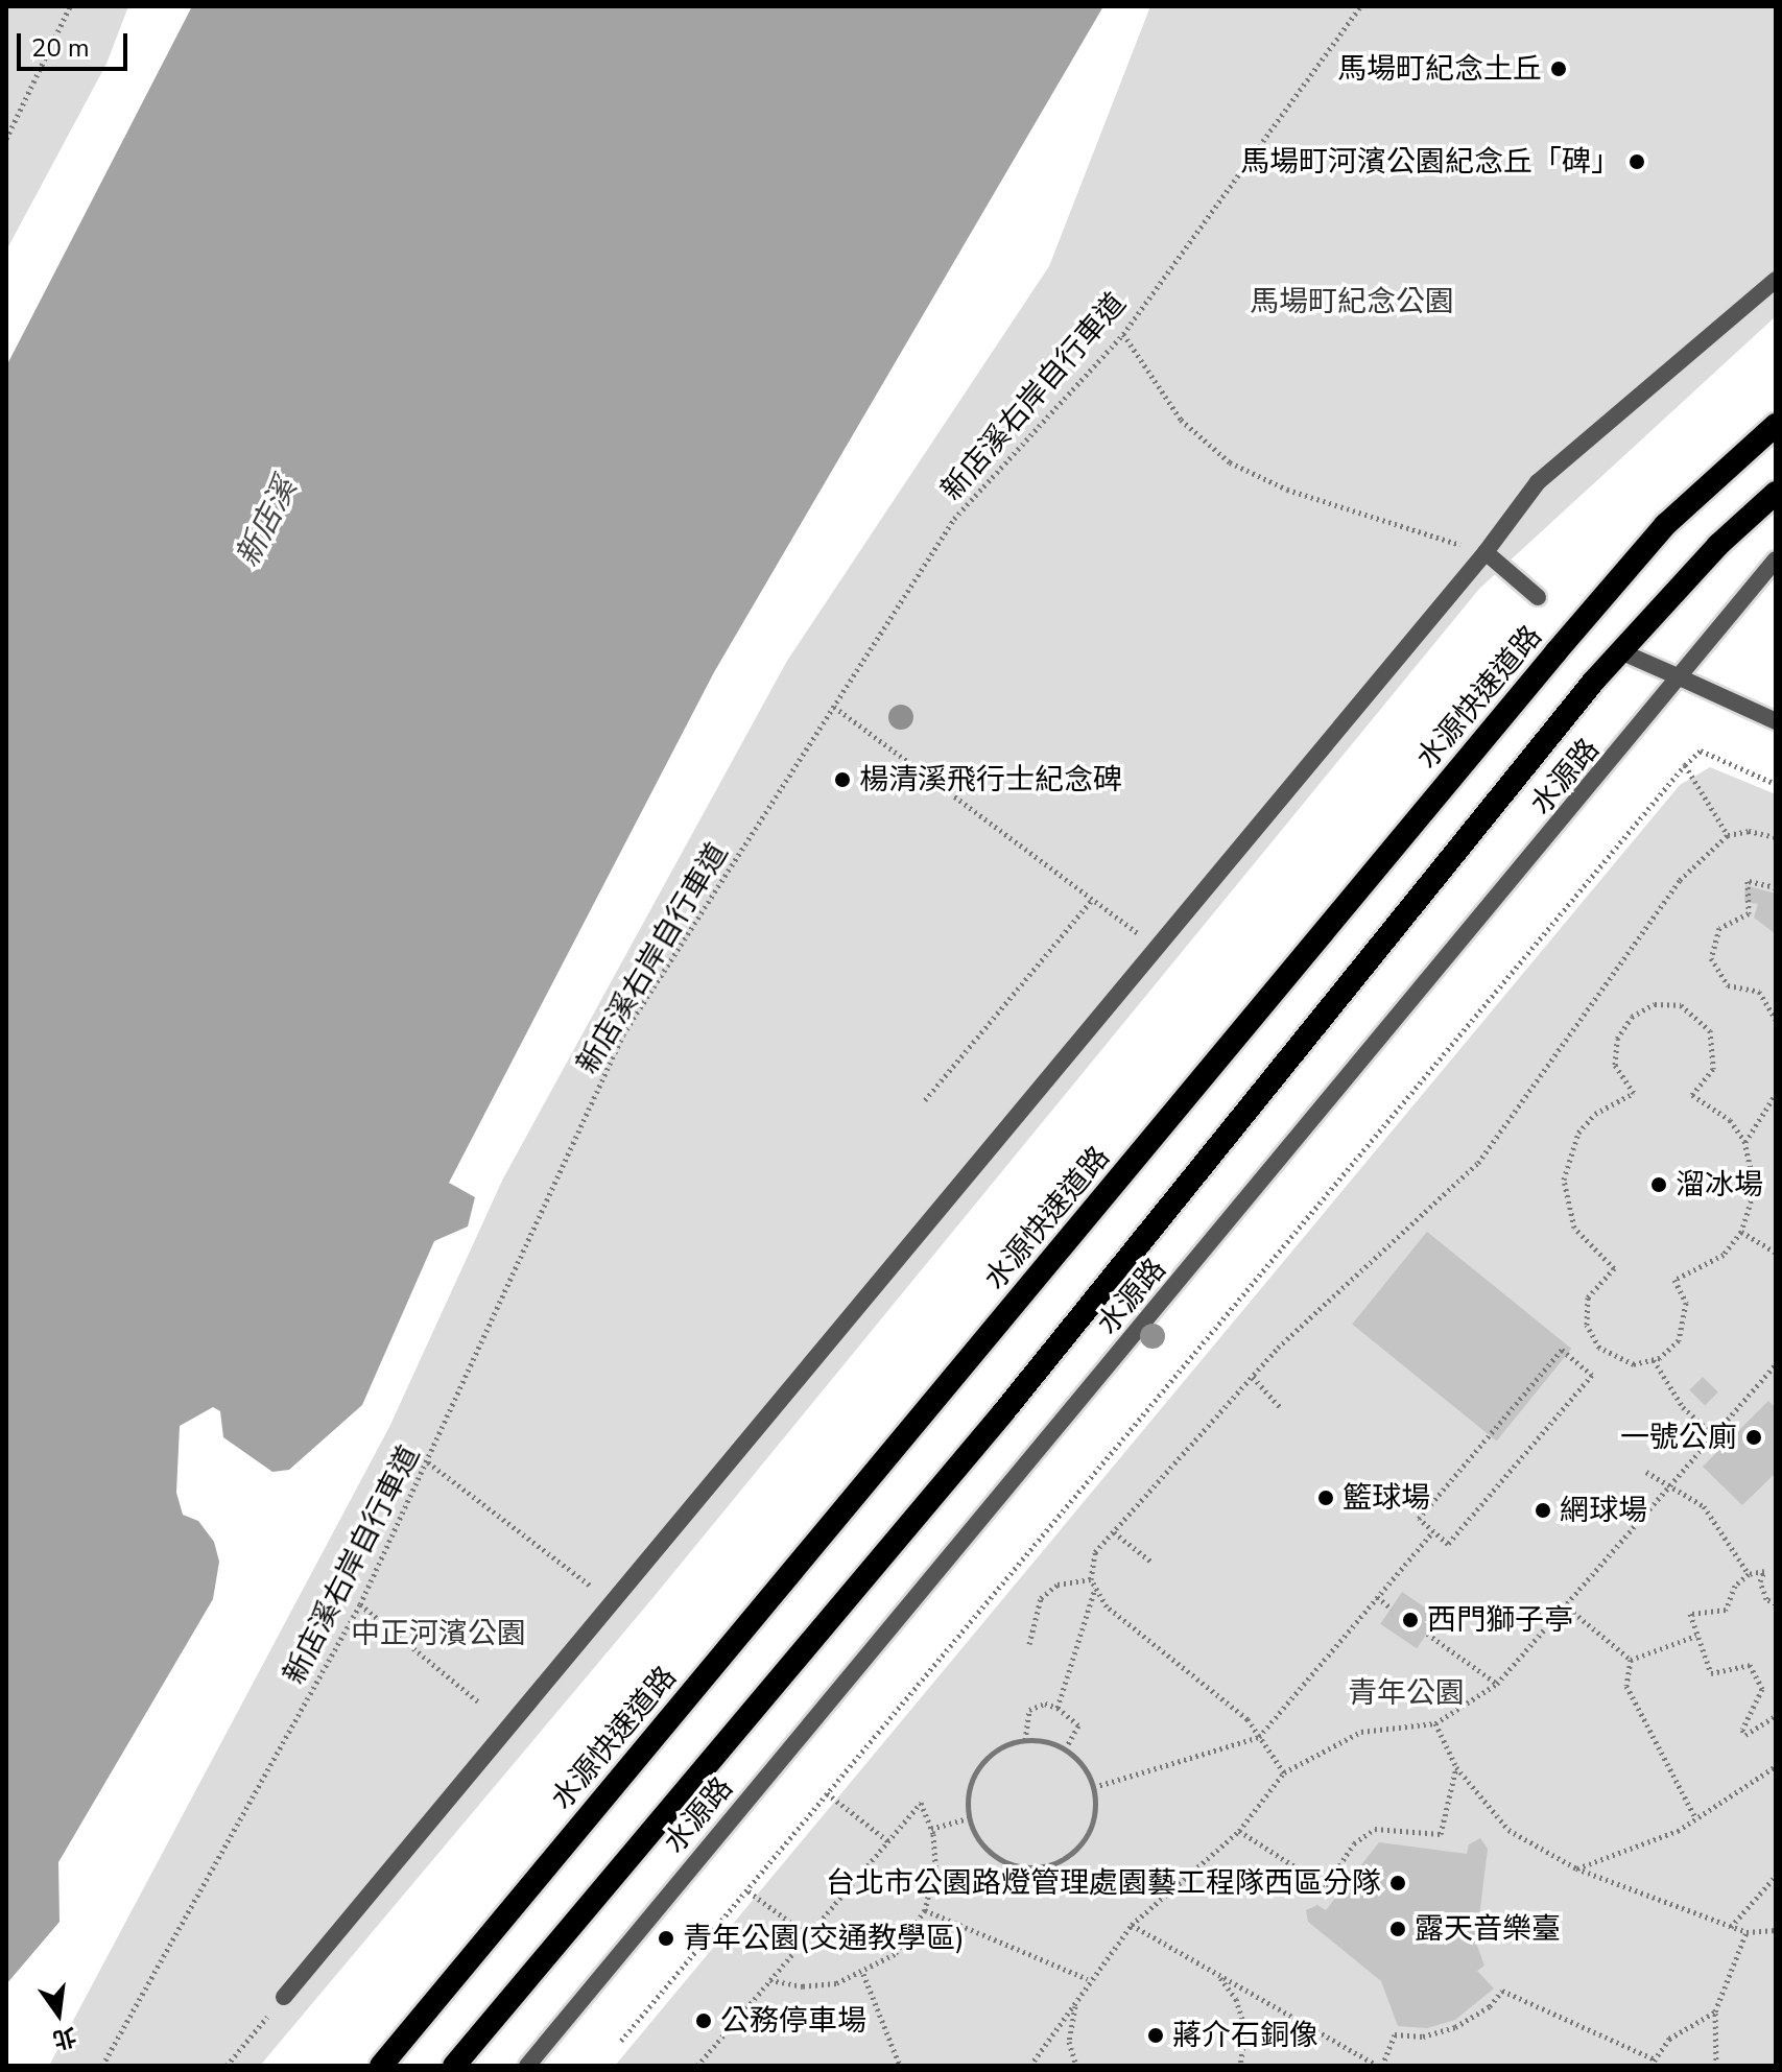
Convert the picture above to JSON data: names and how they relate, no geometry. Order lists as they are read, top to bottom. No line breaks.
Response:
{"streets":{"highway":["水源快速道路"],"street":["水源路"],"path":["新店溪右岸自行車道"]},"water":["新店溪"],"parks":["馬場町紀念公園","中正河濱公園","青年公園"],"places":["馬場町紀念土丘","馬場町河濱公園紀念丘「碑」","楊清溪飛行士紀念碑","溜冰場","一號公廁","籃球場","網球場","西門獅子亭","台北市公園路燈管理處園藝工程隊西區分隊","露天音樂臺","青年公園(交通教學區)","公務停車場","蔣介石銅像"],"scale_bar":"20 m","north":"bottom"}
